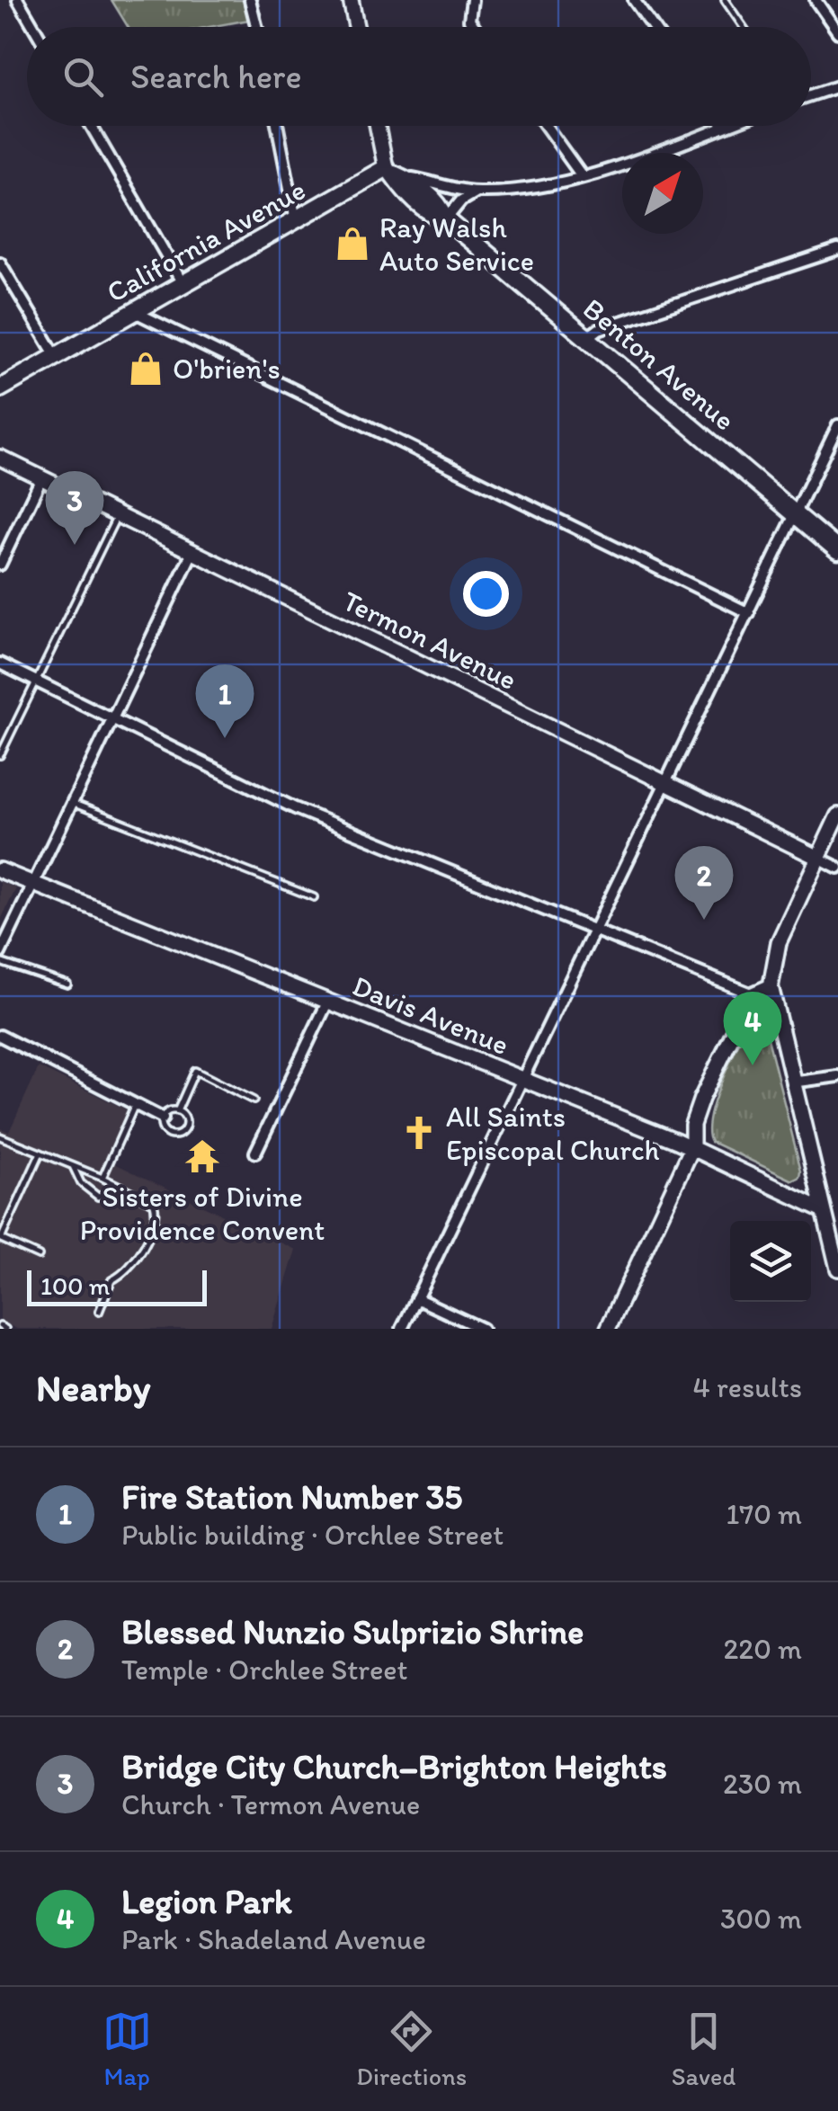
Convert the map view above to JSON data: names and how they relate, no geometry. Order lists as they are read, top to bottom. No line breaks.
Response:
{"streets":{"main road":["California Avenue","Benton Avenue"],"street":["Termon Avenue","Davis Avenue"]},"crossings":[["California Avenue","Benton Avenue"]],"places":{"shop":["Ray Walsh Auto Service","O'brien's"],"church":["All Saints Episcopal Church"],"temple":["Sisters of Divine Providence Convent"]},"scale_bar":"100 m","north":"top right","page":{"search":"Search here","pins":["3","1","2","4"],"scale":"100 m","heading":["Nearby","4 results"],"list":[{"mark":"1","name":"Fire Station Number 35","note":"Public building · Orchlee Street","value":"170 m"},{"mark":"2","name":"Blessed Nunzio Sulprizio Shrine","note":"Temple · Orchlee Street","value":"220 m"},{"mark":"3","name":"Bridge City Church–Brighton Heights","note":"Church · Termon Avenue","value":"230 m"},{"mark":"4","name":"Legion Park","note":"Park · Shadeland Avenue","value":"300 m"}],"nav":["Map","Directions","Saved"]}}
